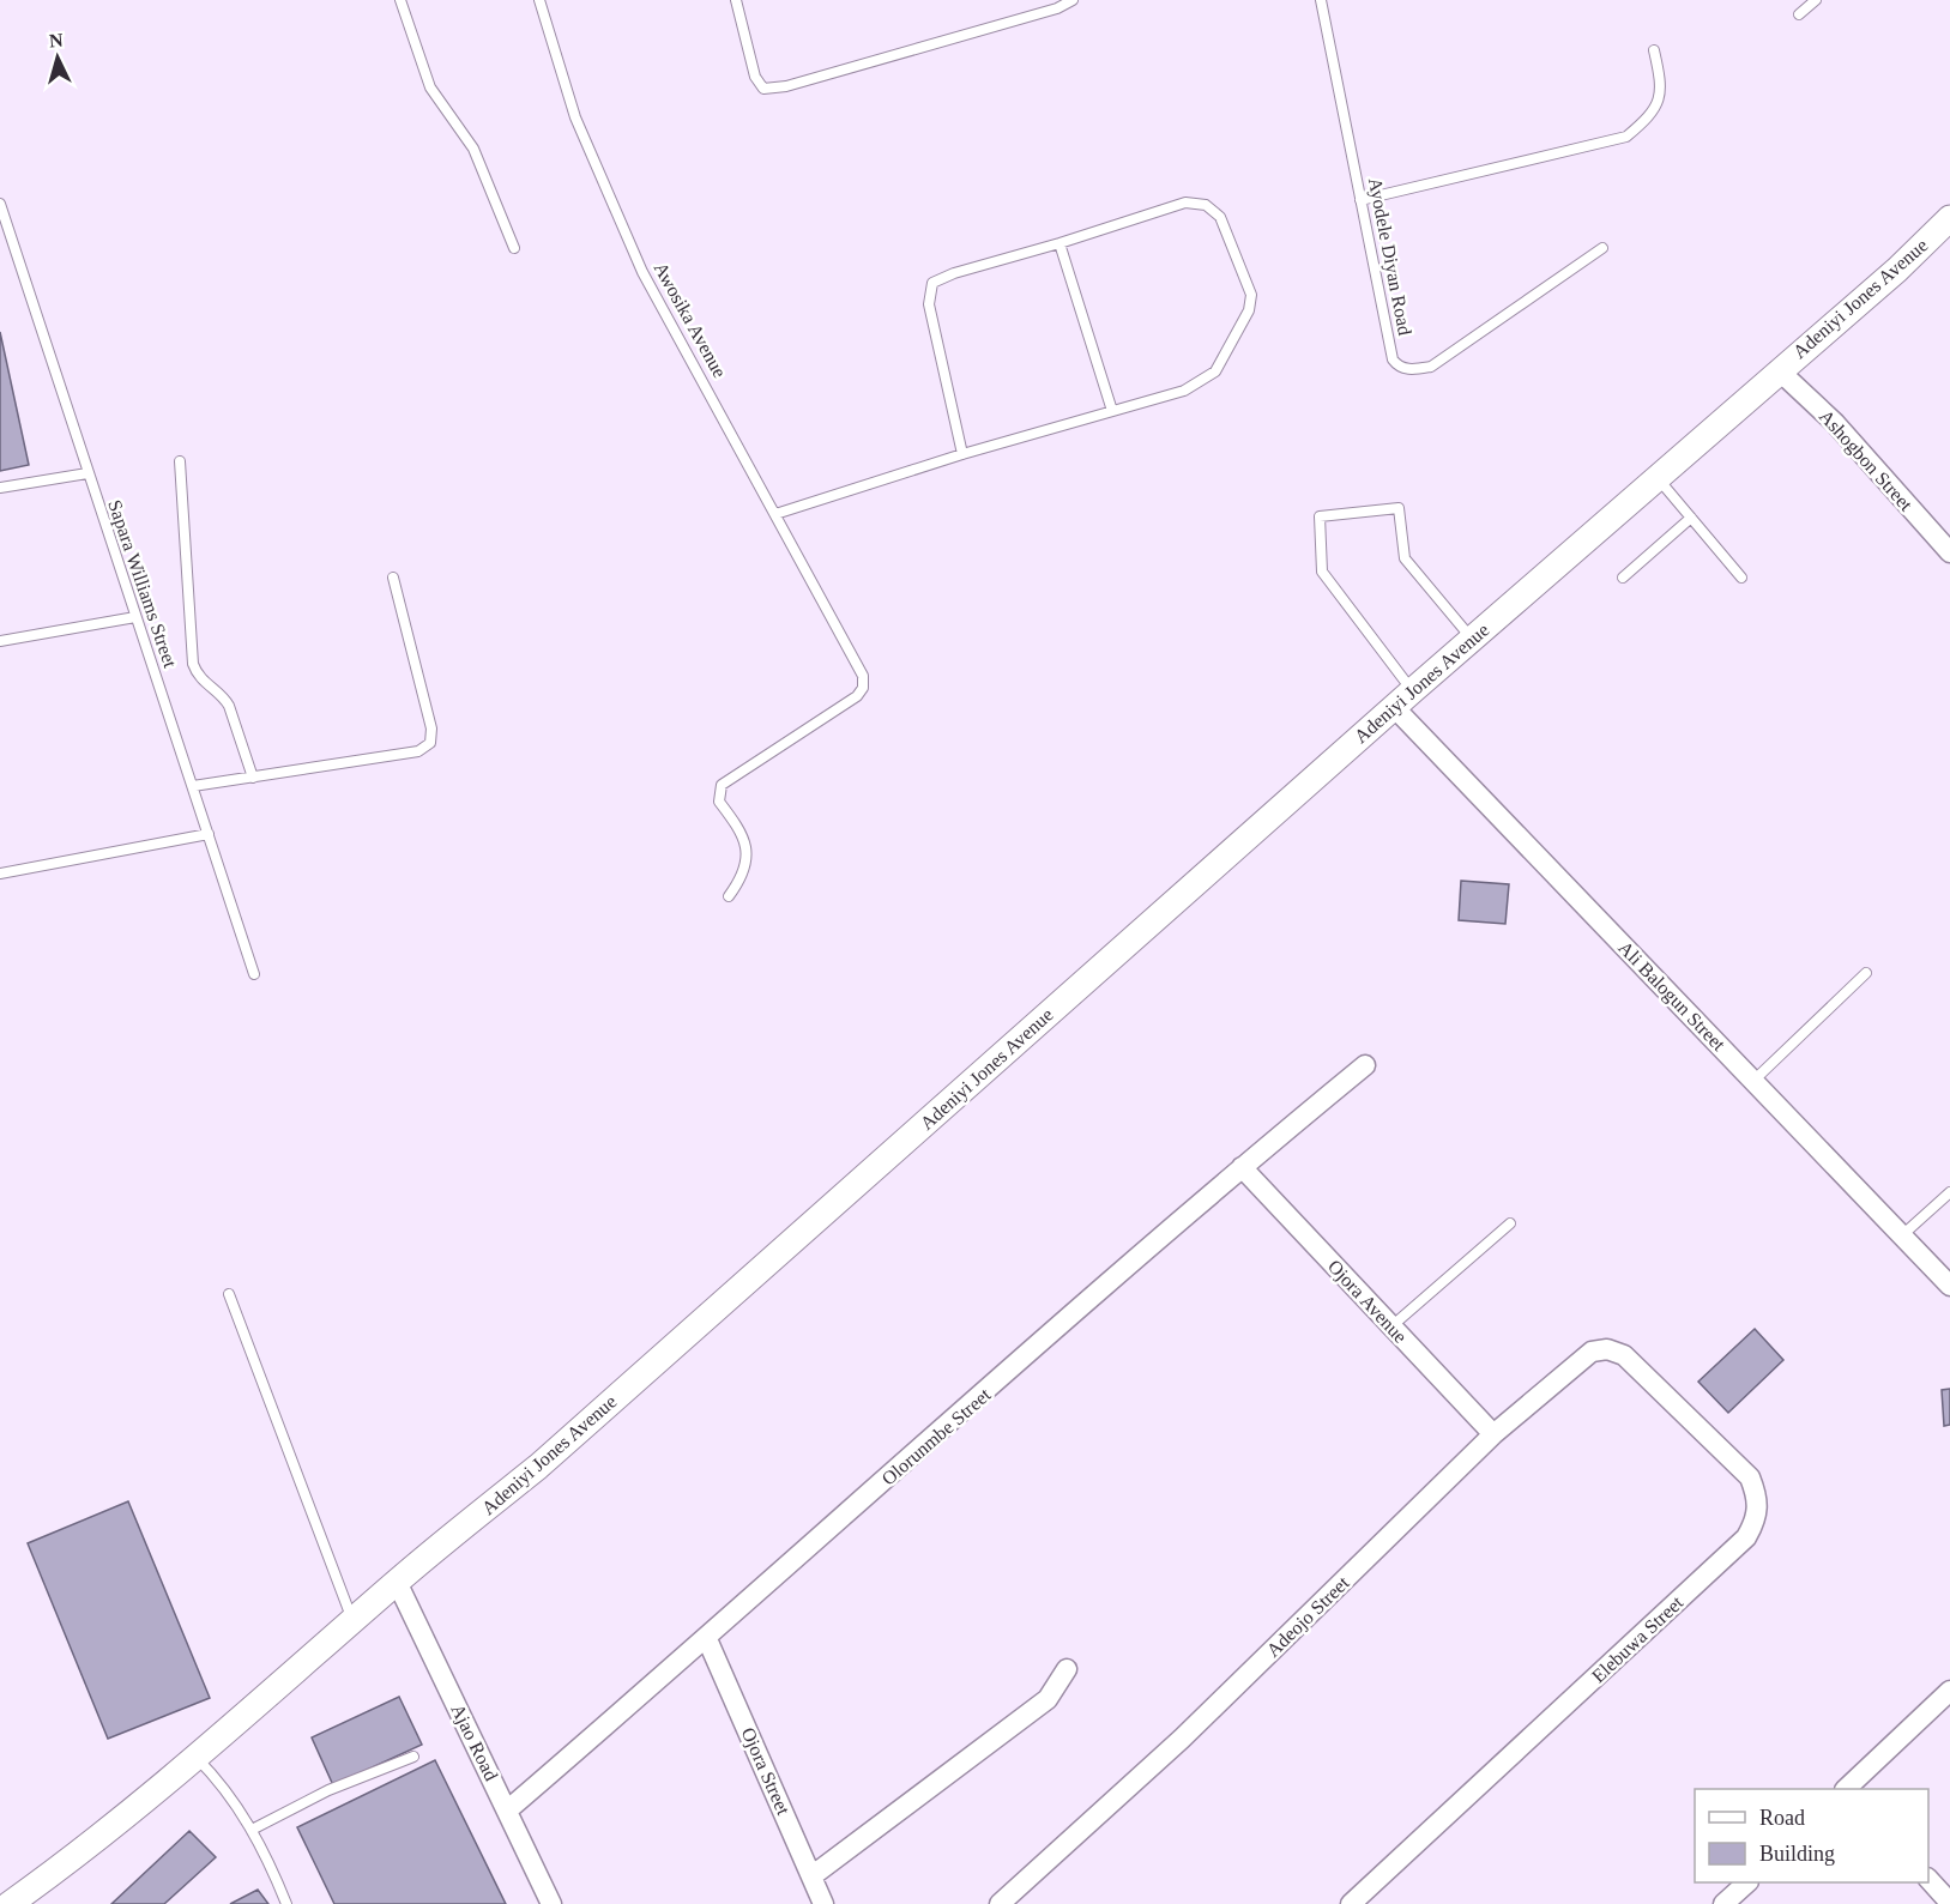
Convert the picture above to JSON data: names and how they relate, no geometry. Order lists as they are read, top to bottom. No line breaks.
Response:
{"streets":{"street":["Adeniyi Jones Avenue","Ashogbon Street","Ali Balogun Street","Ojora Avenue","Olorunmbe Street","Adeojo Street","Elebuwa Street","Ajao Road","Ojora Street"],"lane":["Ayodele Diyan Road","Awosika Avenue","Sapara Williams Street"]},"crossings":[["Adeniyi Jones Avenue","Ashogbon Street"],["Adeniyi Jones Avenue","Ali Balogun Street"],["Adeniyi Jones Avenue","Ajao Road"],["Ojora Avenue","Olorunmbe Street"],["Ojora Avenue","Adeojo Street"],["Olorunmbe Street","Ajao Road"],["Olorunmbe Street","Ojora Street"],["Adeojo Street","Elebuwa Street"]],"legend":["Road","Building"],"north":"top"}
